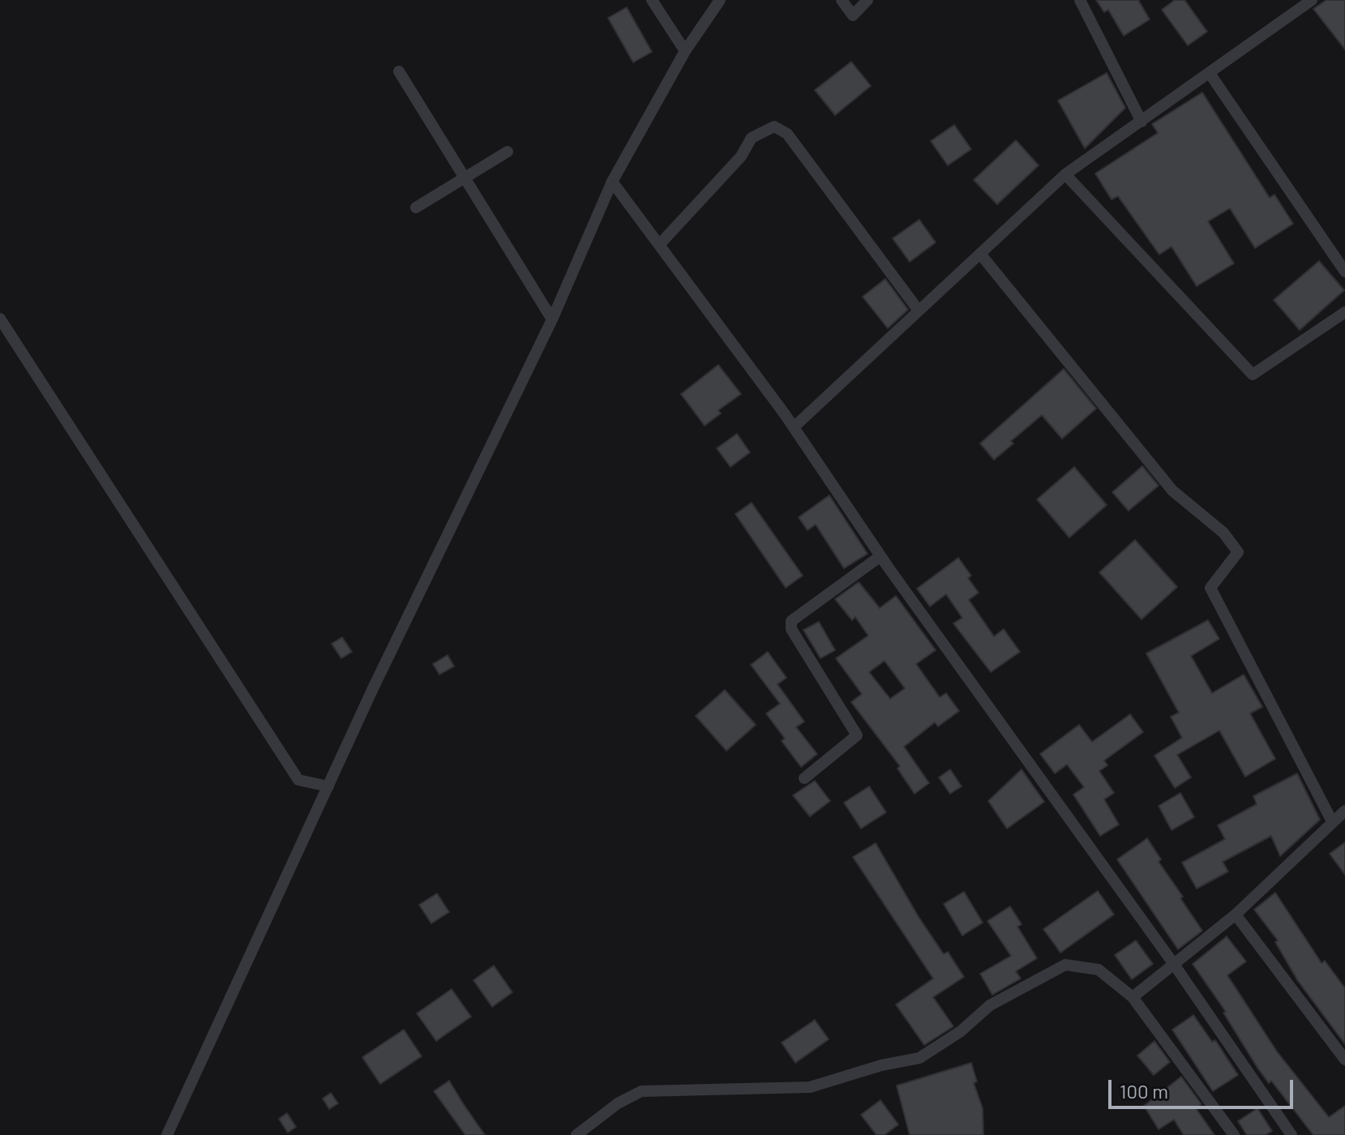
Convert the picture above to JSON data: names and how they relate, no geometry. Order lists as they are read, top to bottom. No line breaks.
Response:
{"scale_bar":"100 m"}
